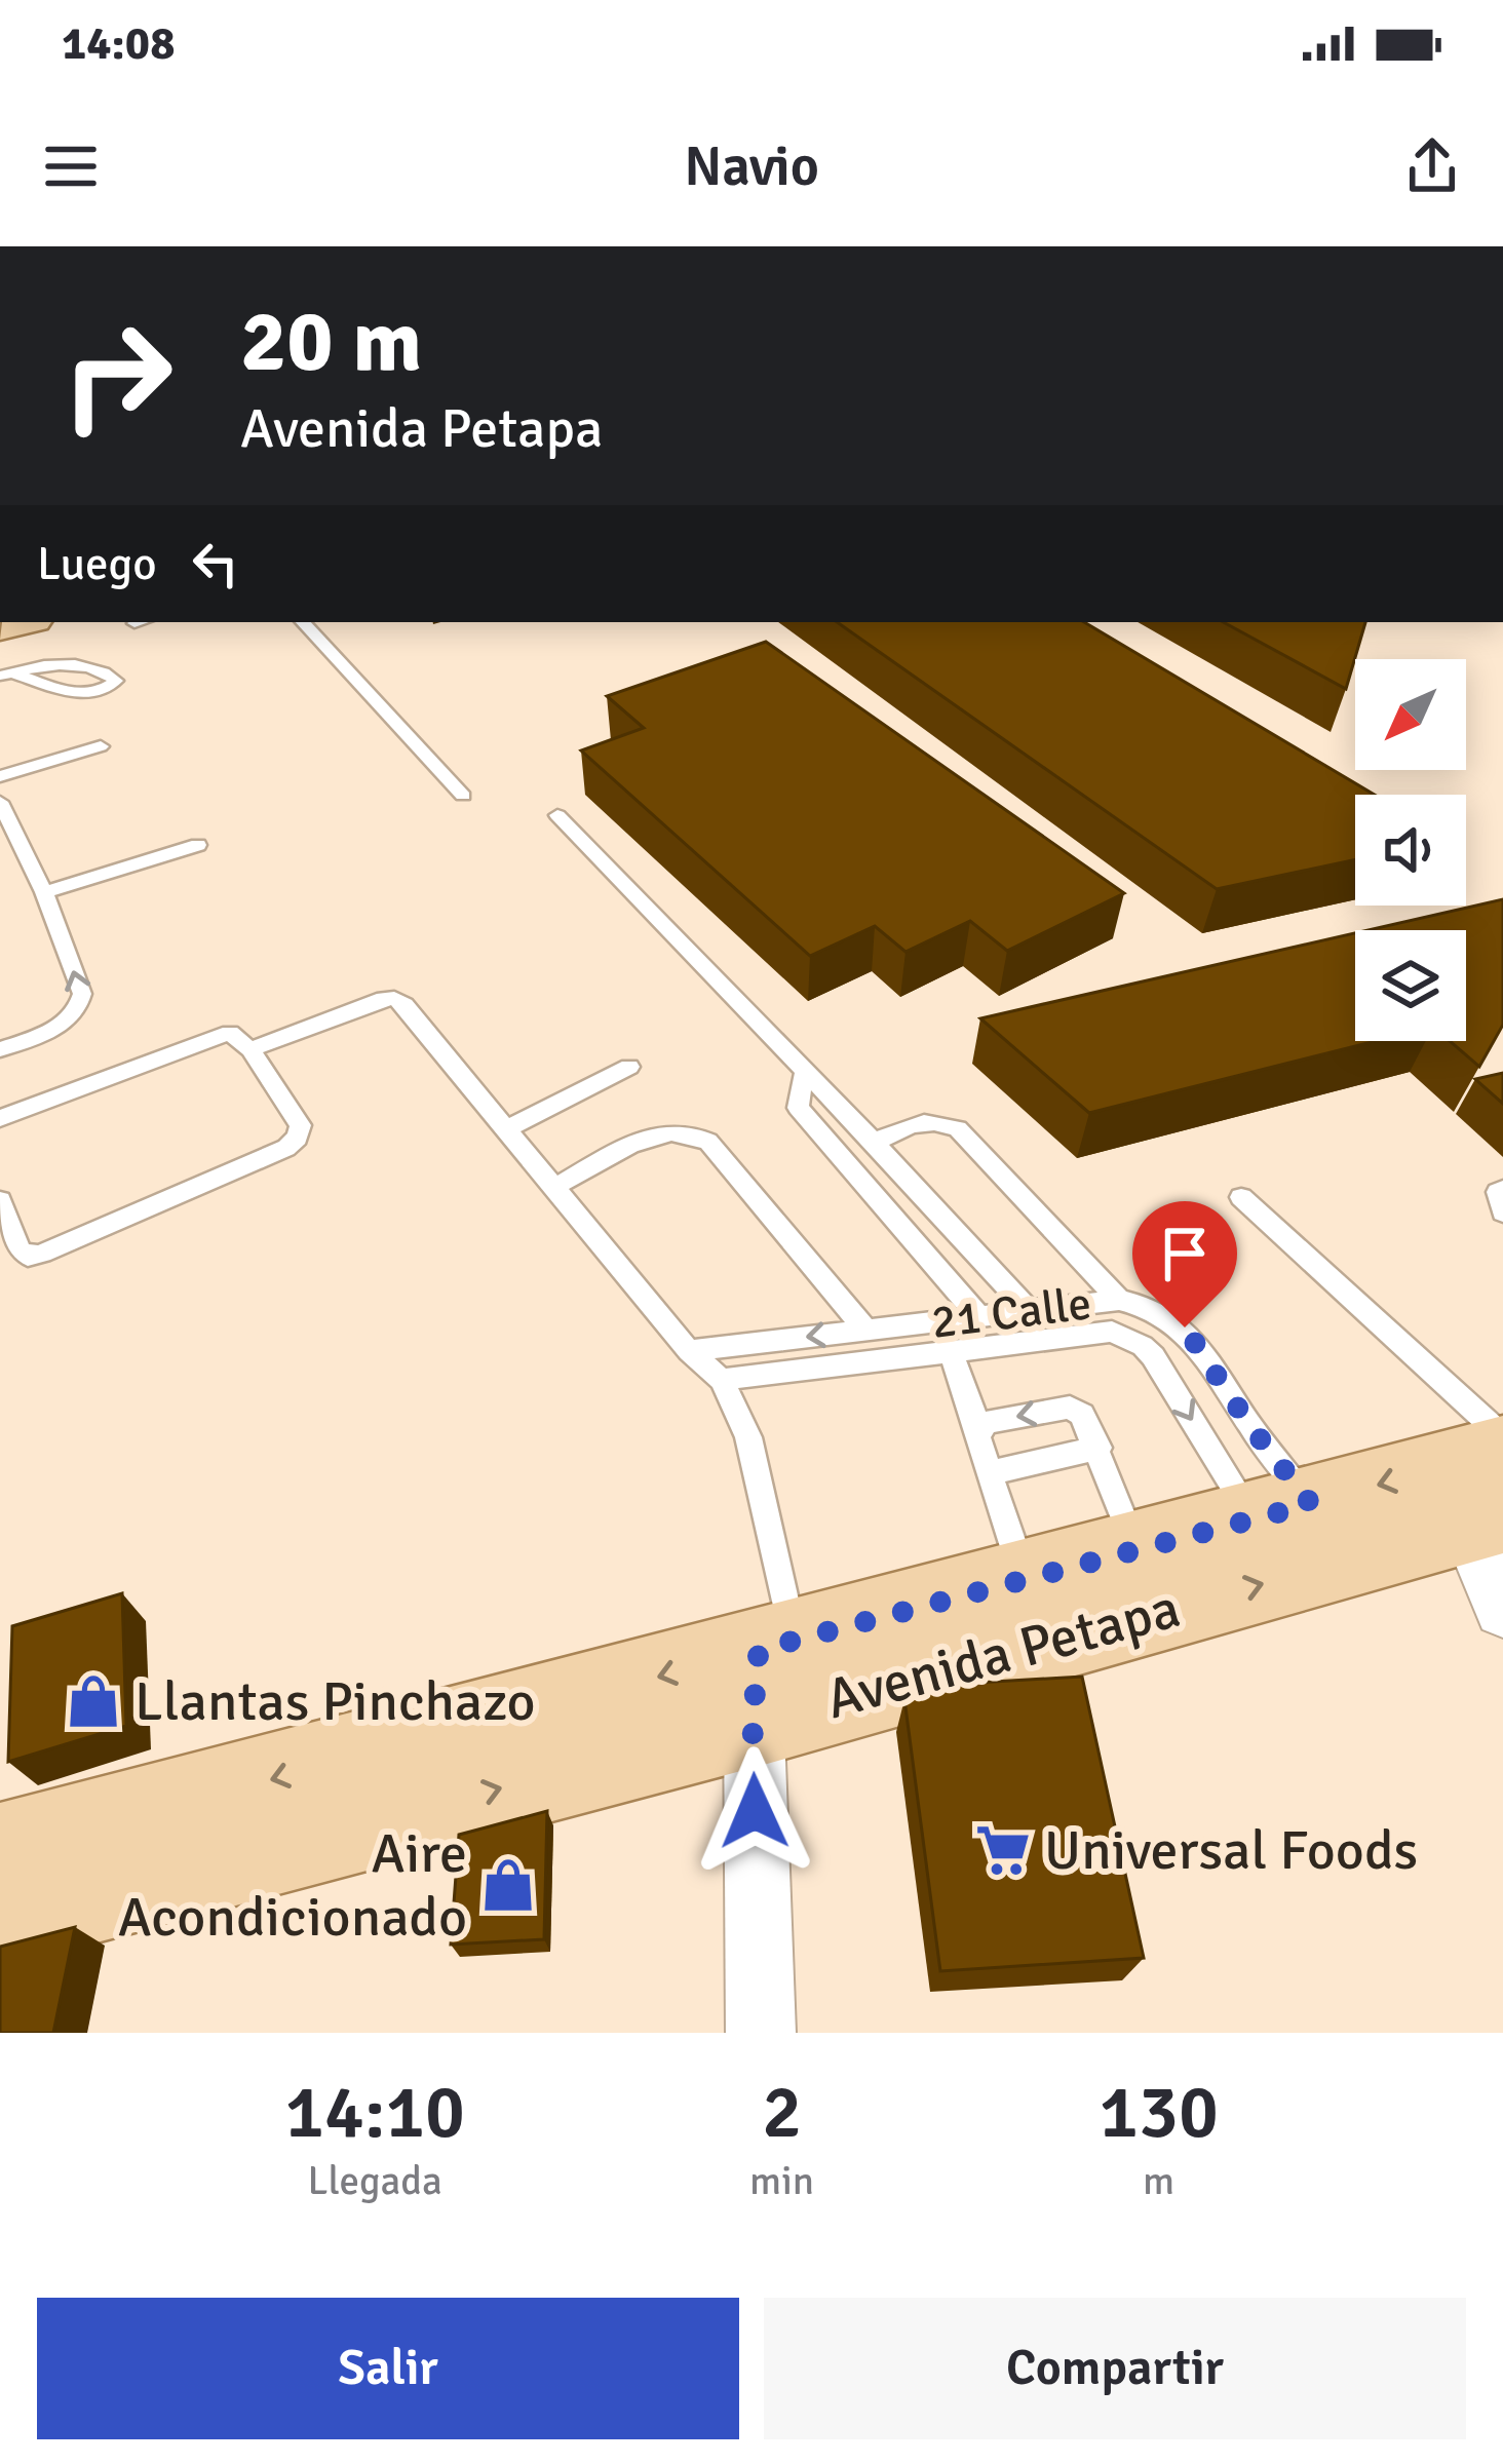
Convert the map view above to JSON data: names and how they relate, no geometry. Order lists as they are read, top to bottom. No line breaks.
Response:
{"streets":{"main road":["Avenida Petapa"],"lane":["21 Calle"]},"crossings":[["21 Calle","Avenida Petapa"]],"places":{"shop":["Llantas Pinchazo","Aire Acondicionado"],"supermarket":["Universal Foods"]},"north":"bottom left","page":{"status":"14:08","header":"Navio","turn":["20 m","Avenida Petapa"],"then":"Luego","eta":["14:10","Llegada","2","min","130","m"],"buttons":["Salir","Compartir"]}}
